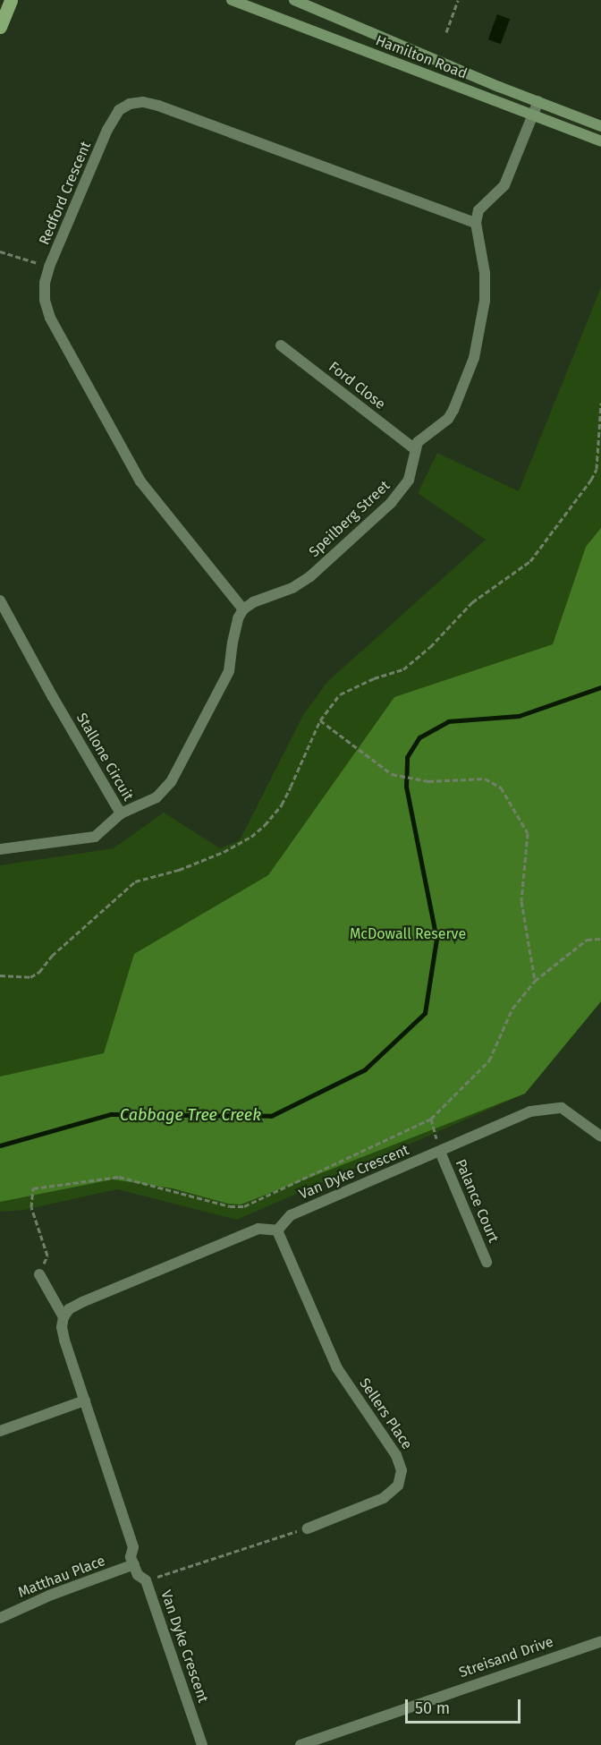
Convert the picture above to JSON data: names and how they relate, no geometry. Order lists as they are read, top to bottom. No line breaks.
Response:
{"streets":{"main road":["Hamilton Road"],"street":["Redford Crescent","Ford Close","Speilberg Street","Stallone Circuit","Van Dyke Crescent","Palance Court","Sellers Place","Matthau Place","Streisand Drive"]},"crossings":[["Redford Crescent","Speilberg Street"],["Ford Close","Speilberg Street"],["Van Dyke Crescent","Palance Court"],["Van Dyke Crescent","Sellers Place"],["Van Dyke Crescent","Matthau Place"]],"water":["Cabbage Tree Creek"],"parks":["McDowall Reserve"],"scale_bar":"50 m"}
